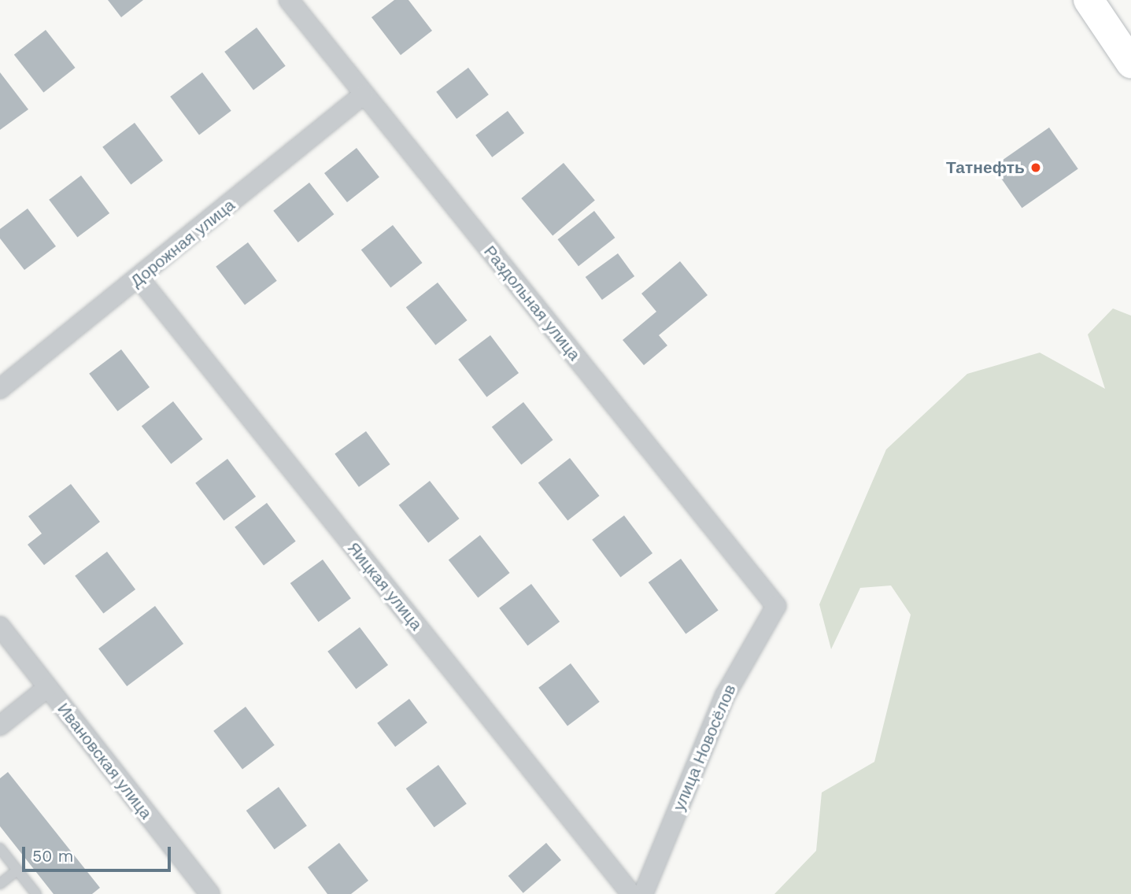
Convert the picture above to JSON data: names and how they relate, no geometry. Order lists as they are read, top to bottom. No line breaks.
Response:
{"streets":{"street":["Дорожная улица","Раздольная улица","Яицкая улица","улица Новосёлов","Ивановская улица"]},"crossings":[["Дорожная улица","Раздольная улица"],["Дорожная улица","Яицкая улица"],["Раздольная улица","улица Новосёлов"]],"places":["Татнефть"],"scale_bar":"50 m"}
